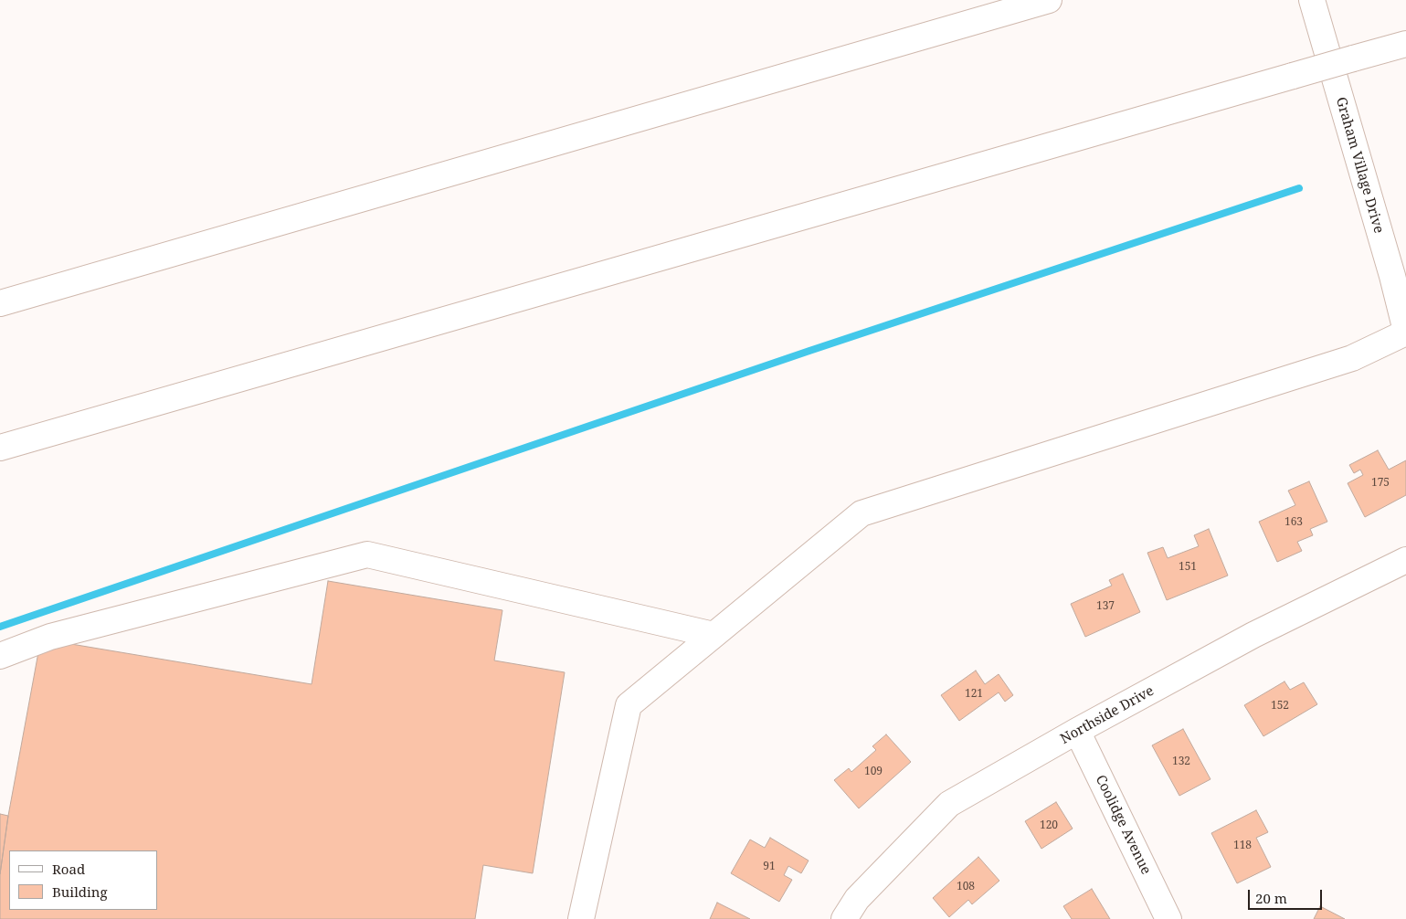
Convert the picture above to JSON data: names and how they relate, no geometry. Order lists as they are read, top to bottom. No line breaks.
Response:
{"streets":{"main road":["Graham Village Drive","Northside Drive","Coolidge Avenue"]},"crossings":[["Northside Drive","Coolidge Avenue"]],"house_numbers":["175","163","151","137","121","152","132","109","120","118","91","108"],"legend":["Road","Building"],"scale_bar":"20 m"}
